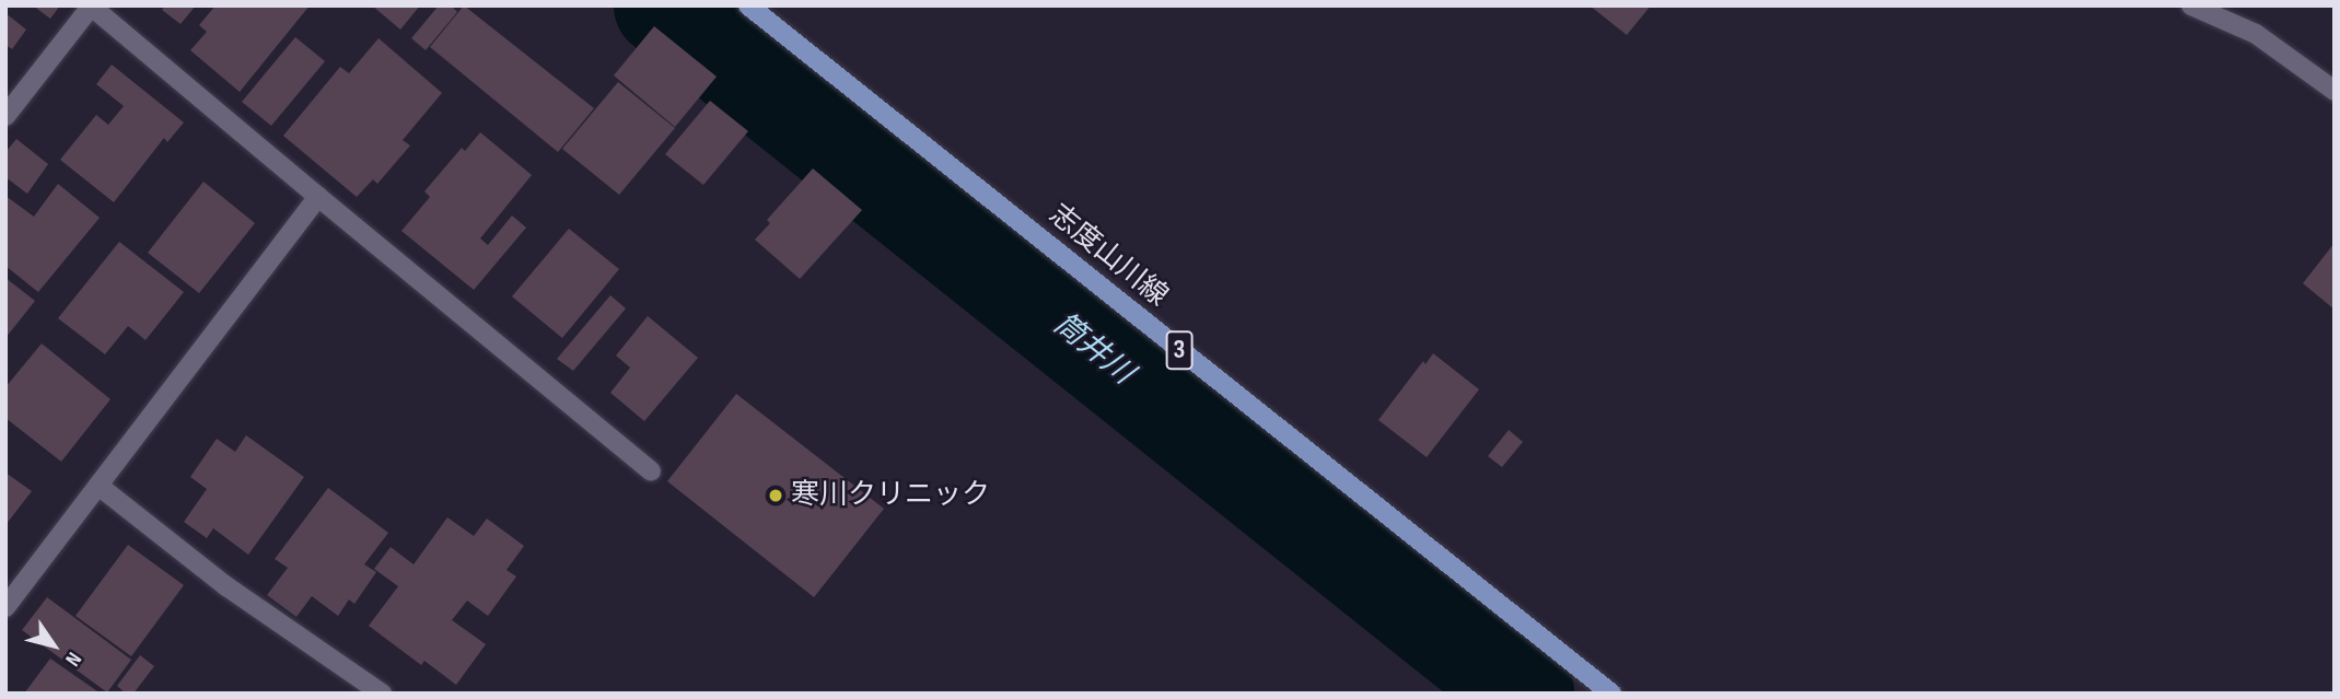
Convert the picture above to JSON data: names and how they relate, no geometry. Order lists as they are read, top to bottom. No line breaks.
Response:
{"streets":{"main road":["志度山川線","3"]},"water":["筒井川"],"places":["寒川クリニック"],"north":"bottom right"}
